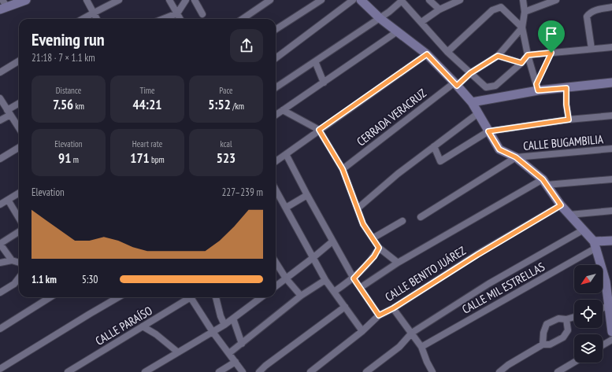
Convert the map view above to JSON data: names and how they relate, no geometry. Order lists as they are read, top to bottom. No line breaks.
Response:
{"streets":{"street":["CERRADA VERACRUZ","CALLE BUGAMBILIA","CALLE BENITO JUÁREZ","CALLE MIL ESTRELLAS","CALLE PARAÍSO"]},"north":"bottom left","page":{"heading":["Evening run","21:18 · 7 × 1.1 km"],"stats":[["Distance","7.56 km"],["Time","44:21"],["Pace","5:52 /km"],["Elevation","91 m"],["Heart rate","171 bpm"],["kcal","523"]],"chart":["Elevation","227–239 m"],"list":[{"name":"1.1 km","note":"5:30"}]}}
